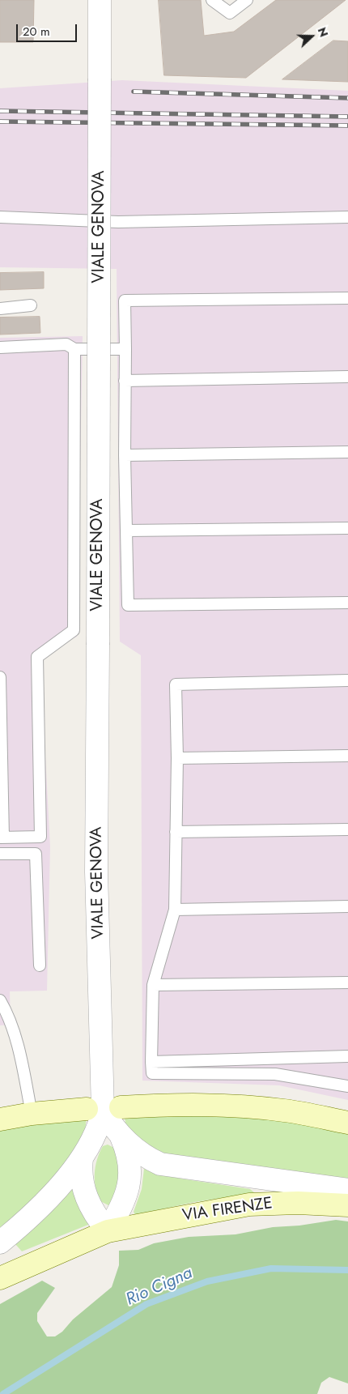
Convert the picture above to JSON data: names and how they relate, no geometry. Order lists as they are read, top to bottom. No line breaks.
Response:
{"streets":{"main road":["VIA FIRENZE"],"street":["VIALE GENOVA"]},"crossings":[["VIALE GENOVA","VIA FIRENZE"]],"water":["Rio Cigna"],"scale_bar":"20 m","north":"right"}
